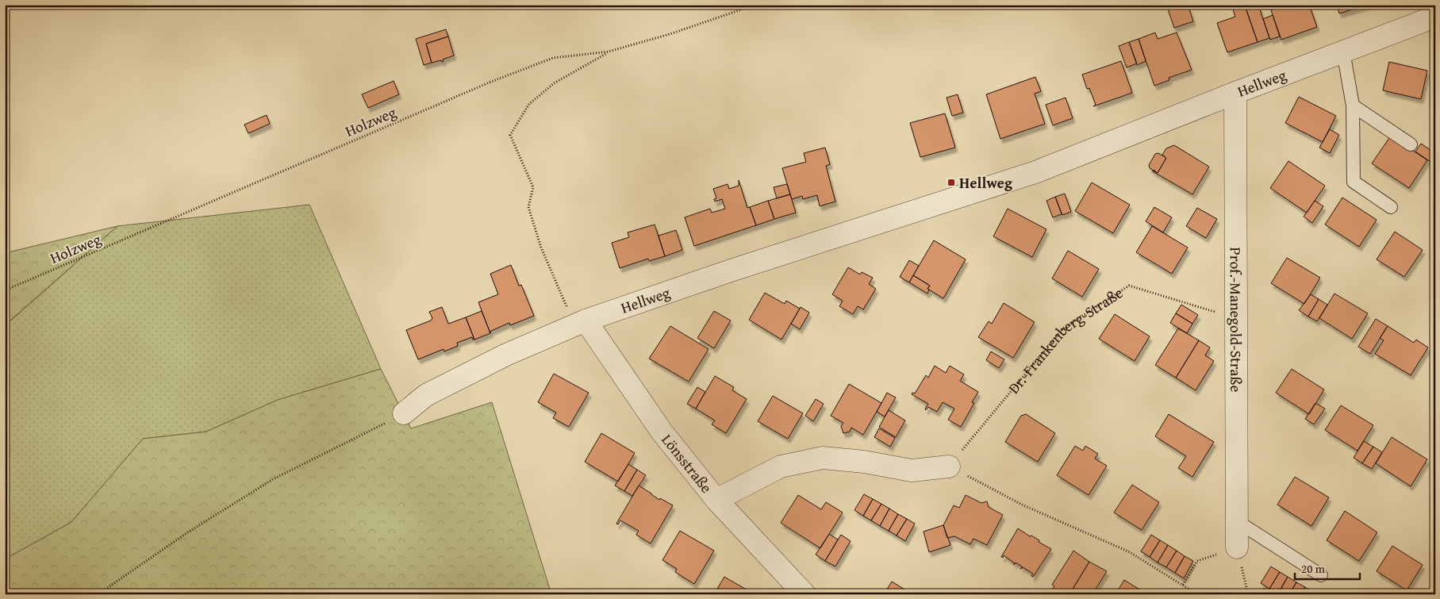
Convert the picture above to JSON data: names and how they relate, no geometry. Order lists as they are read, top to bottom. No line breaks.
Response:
{"streets":{"street":["Hellweg","Prof.-Manegold-Straße","Lönsstraße"],"path":["Holzweg","Dr.-Frankenberg-Straße"]},"crossings":[["Hellweg","Prof.-Manegold-Straße"],["Hellweg","Lönsstraße"],["Prof.-Manegold-Straße","Dr.-Frankenberg-Straße"]],"places":{"transit":["Hellweg"]},"scale_bar":"20 m"}
